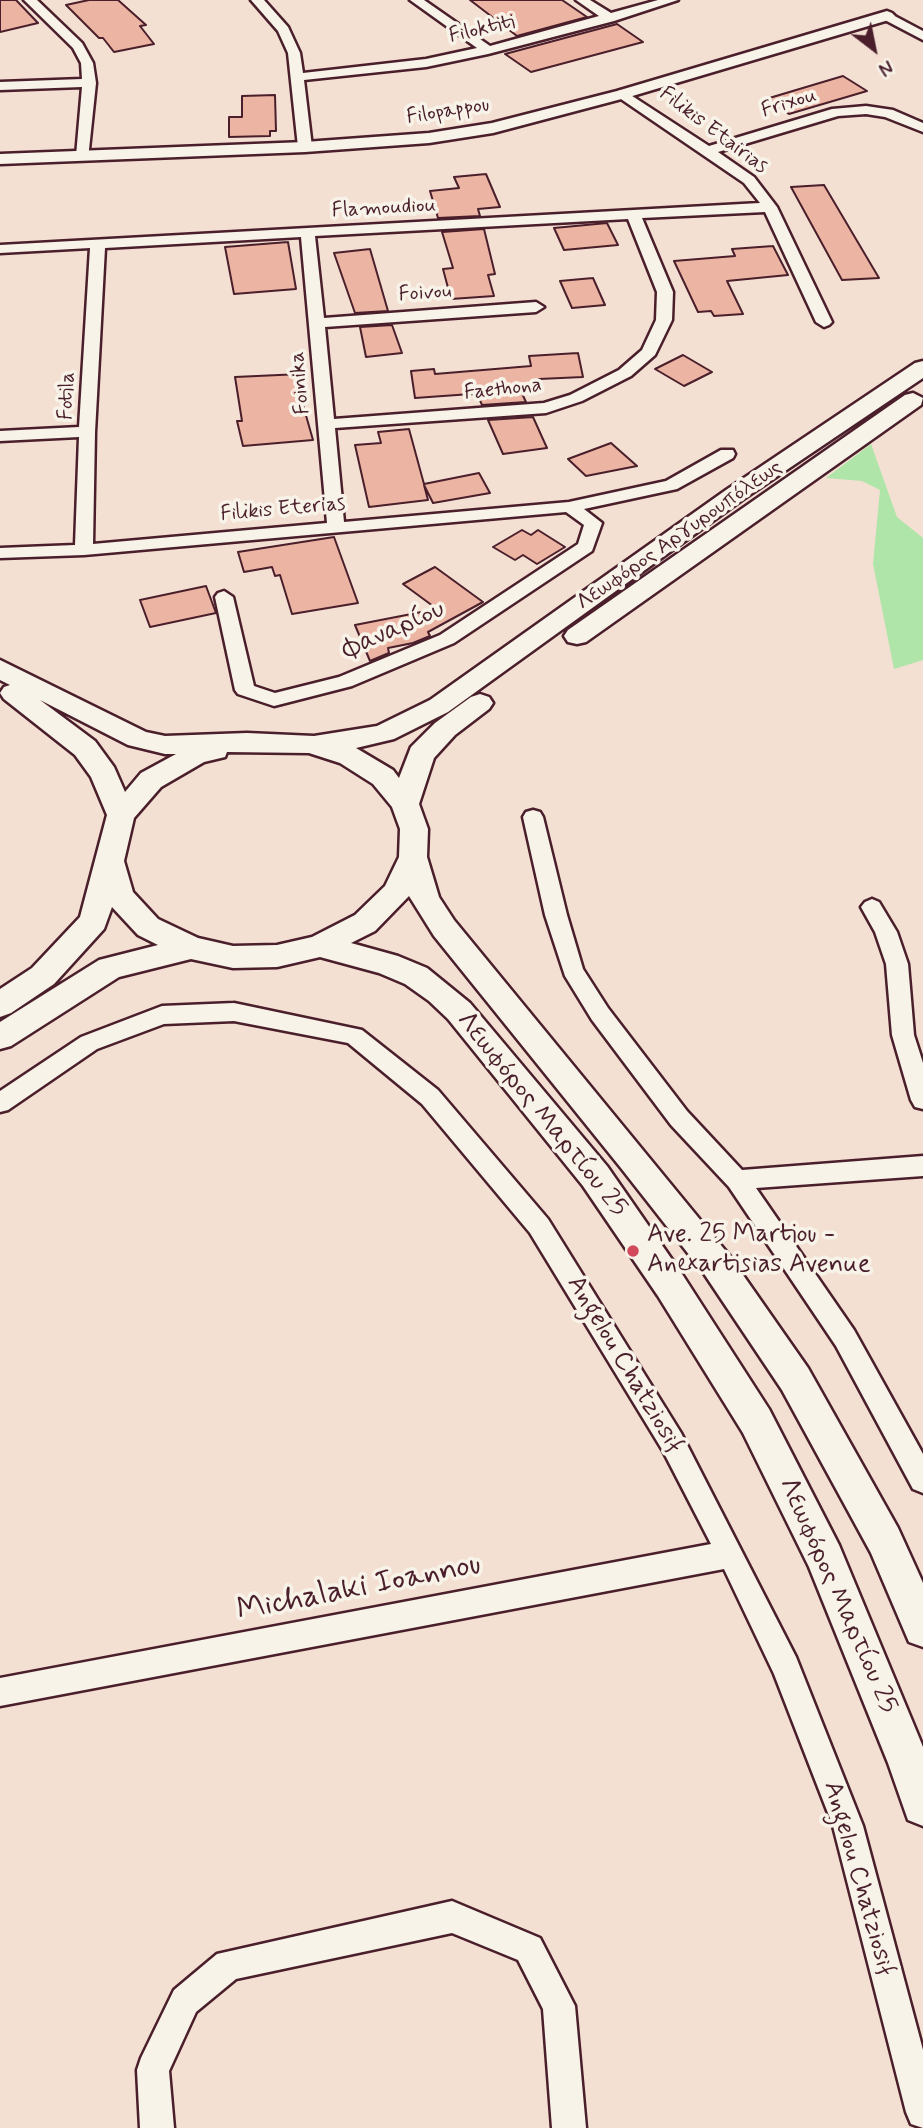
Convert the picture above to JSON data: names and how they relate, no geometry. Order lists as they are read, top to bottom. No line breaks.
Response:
{"streets":{"main road":["Λεωφόρος Αργυρουπόλεως","Λεωφόρος Μαρτίου 25"],"street":["Filoktiti","Frixou","Filopappou","Filikis Etairias","Flamoudiou","Foivou","Foinika","Faethona","Fotila","Filikis Eterias","Φαναρίου","Angelou Chatziosif","Michalaki Ioannou"]},"crossings":[["Frixou","Filikis Etairias"],["Filopappou","Filikis Etairias"],["Filikis Etairias","Flamoudiou"],["Flamoudiou","Foinika"],["Flamoudiou","Faethona"],["Flamoudiou","Fotila"],["Foivou","Foinika"],["Foinika","Faethona"],["Foinika","Filikis Eterias"],["Fotila","Filikis Eterias"],["Filikis Eterias","Φαναρίου"],["Angelou Chatziosif","Michalaki Ioannou"]],"places":["Ave. 25 Martiou - Anexartisias Avenue"],"north":"bottom right"}
